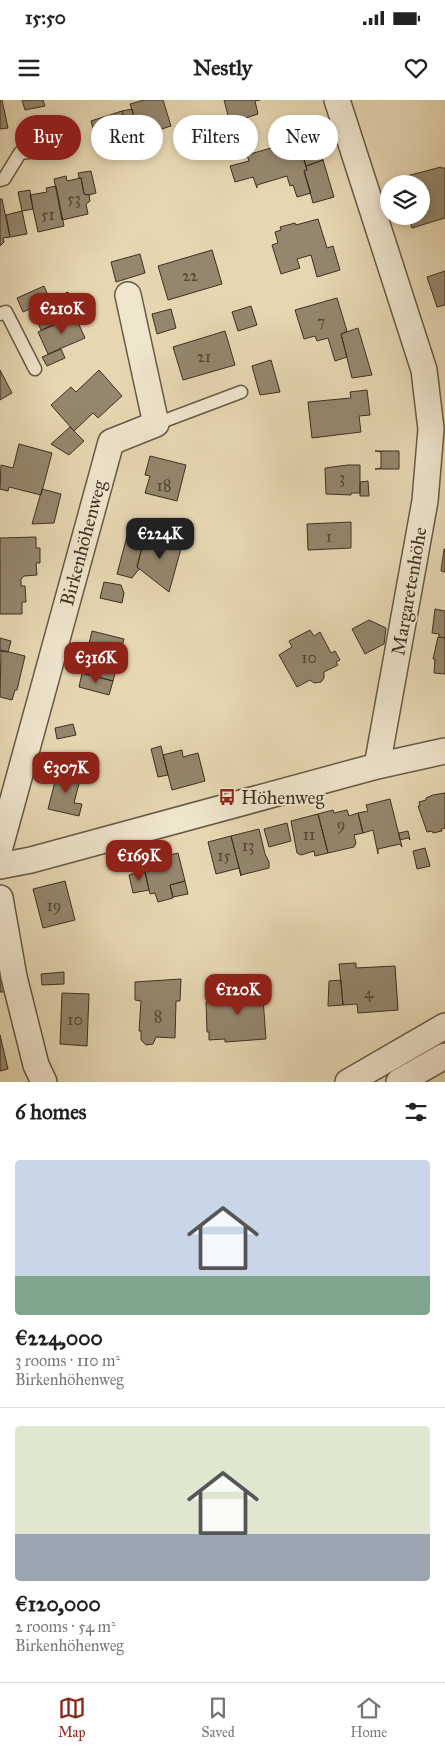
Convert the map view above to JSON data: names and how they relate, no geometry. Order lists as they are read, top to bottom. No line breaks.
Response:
{"streets":{"street":["Birkenhöhenweg","Margaretenhöhe"]},"places":{"bus stop":["Höhenweg"]},"house_numbers":["53","51","22","7","21","3","18","1","10","9","11","13","15","19","4","8","10"],"page":{"status":"15:50","header":"Nestly","chip":["Buy","Rent","Filters","New"],"price":["€210K","€224K","€316K","€307K","€169K","€120K"],"heading":"6 homes","list":[{"name":"€224,000","note":"3 rooms · 110 m² · Birkenhöhenweg"},{"name":"€120,000","note":"2 rooms · 54 m² · Birkenhöhenweg"}],"tabs":["Map","Saved","Home"]}}
